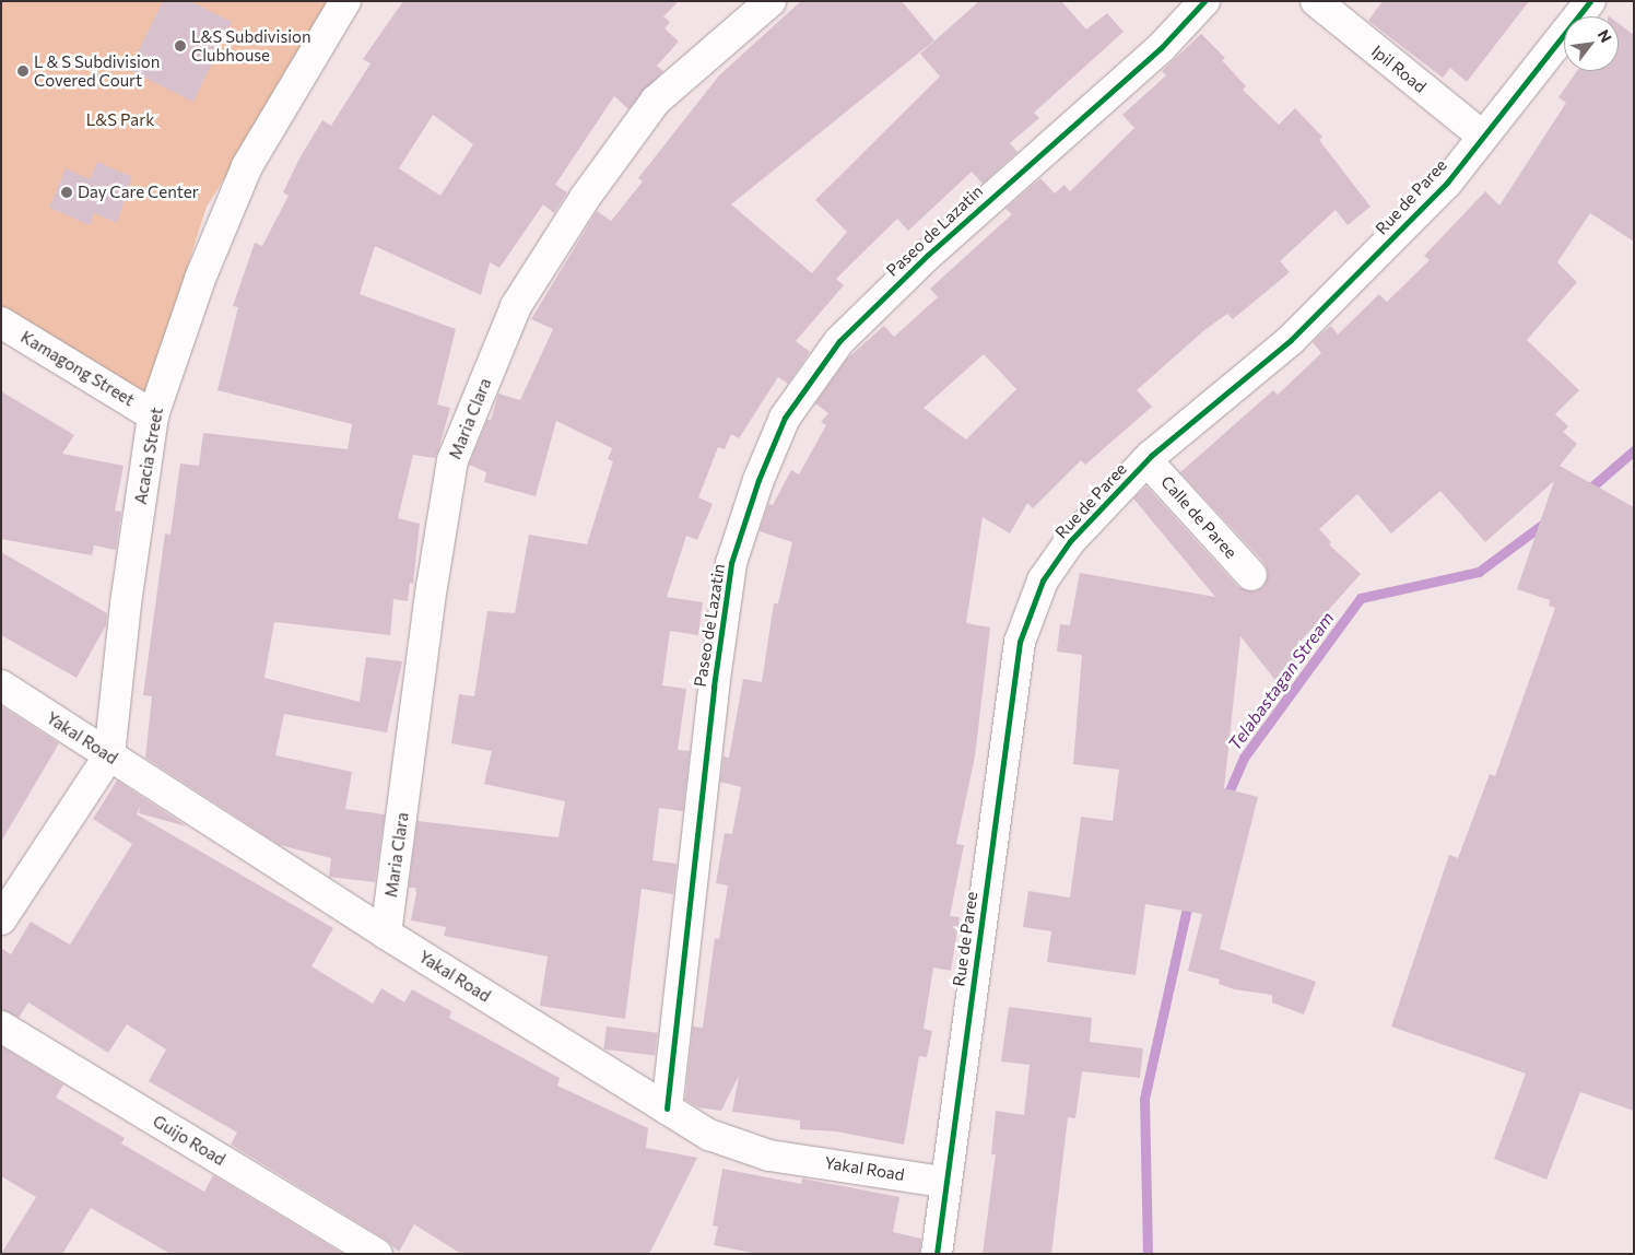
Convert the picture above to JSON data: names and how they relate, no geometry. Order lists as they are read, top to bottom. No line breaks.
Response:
{"streets":{"street":["Ipil Road","Rue de Paree","Paseo de Lazatin","Kamagong Street","Maria Clara","Acacia Street","Calle de Paree","Yakal Road","Guijo Road"]},"crossings":[["Ipil Road","Rue de Paree"],["Rue de Paree","Calle de Paree"],["Rue de Paree","Yakal Road"],["Paseo de Lazatin","Yakal Road"],["Kamagong Street","Acacia Street"],["Maria Clara","Yakal Road"],["Acacia Street","Yakal Road"]],"water":["Telabastagan Stream"],"parks":["L&S Park"],"places":["L&S Subdivision Clubhouse","L & S Subdivision Covered Court","Day Care Center"],"north":"top right"}
